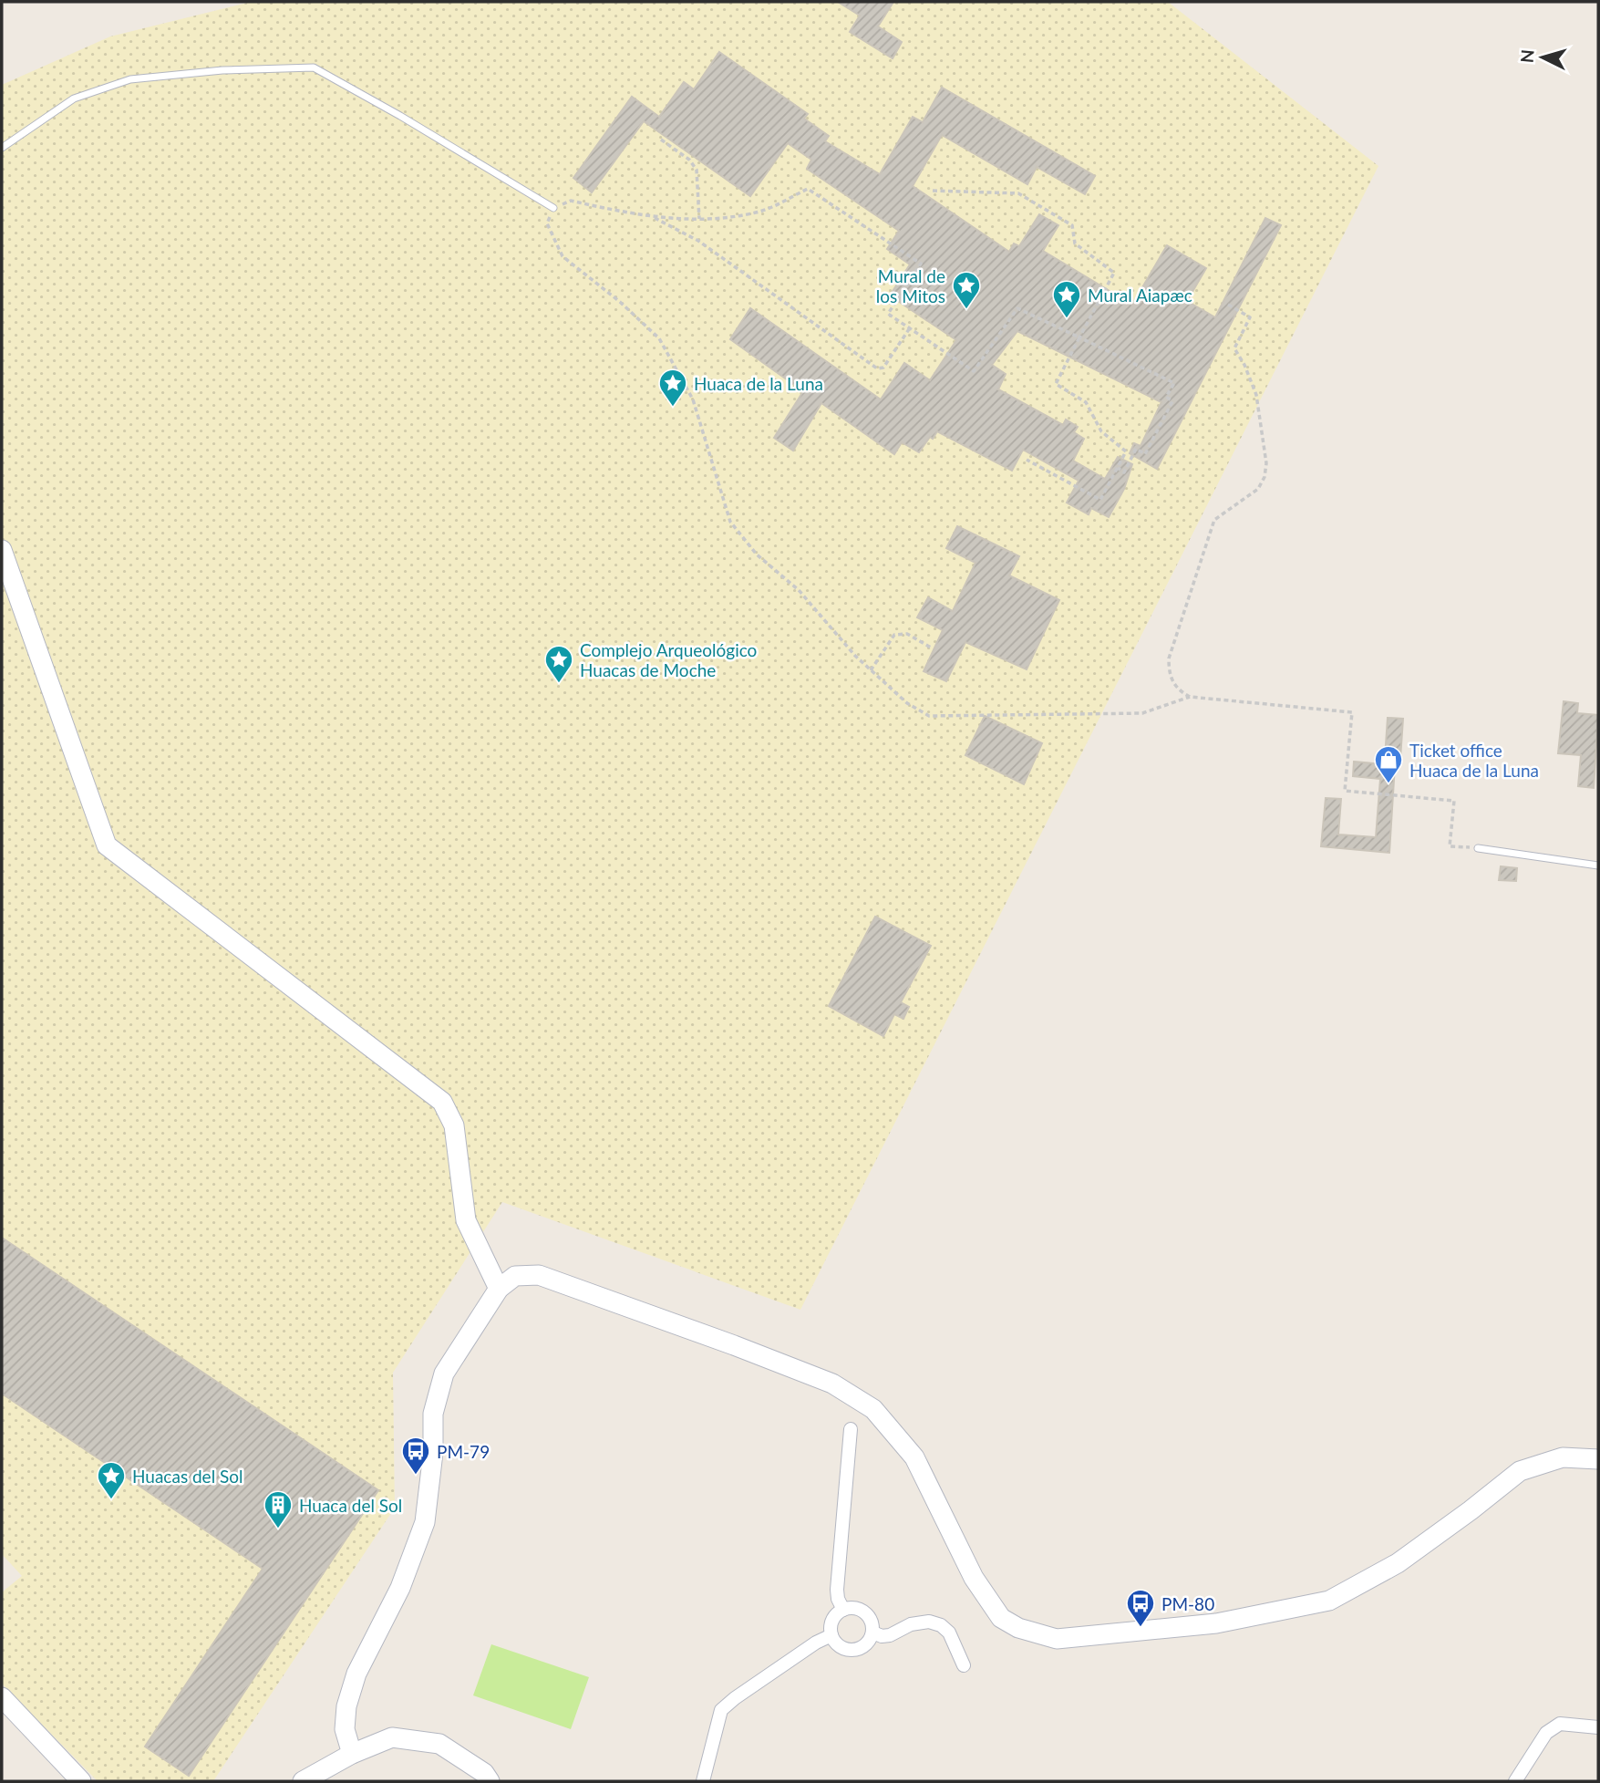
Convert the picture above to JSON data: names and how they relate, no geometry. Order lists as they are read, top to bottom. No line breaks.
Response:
{"places":{"place":["Mural de los Mitos","Mural Aiapæc","Huaca de la Luna","Complejo Arqueológico Huacas de Moche","Huacas del Sol"],"shop":["Ticket office Huaca de la Luna"],"bus stop":["PM-79","PM-80"],"building":["Huaca del Sol"]},"north":"left"}
